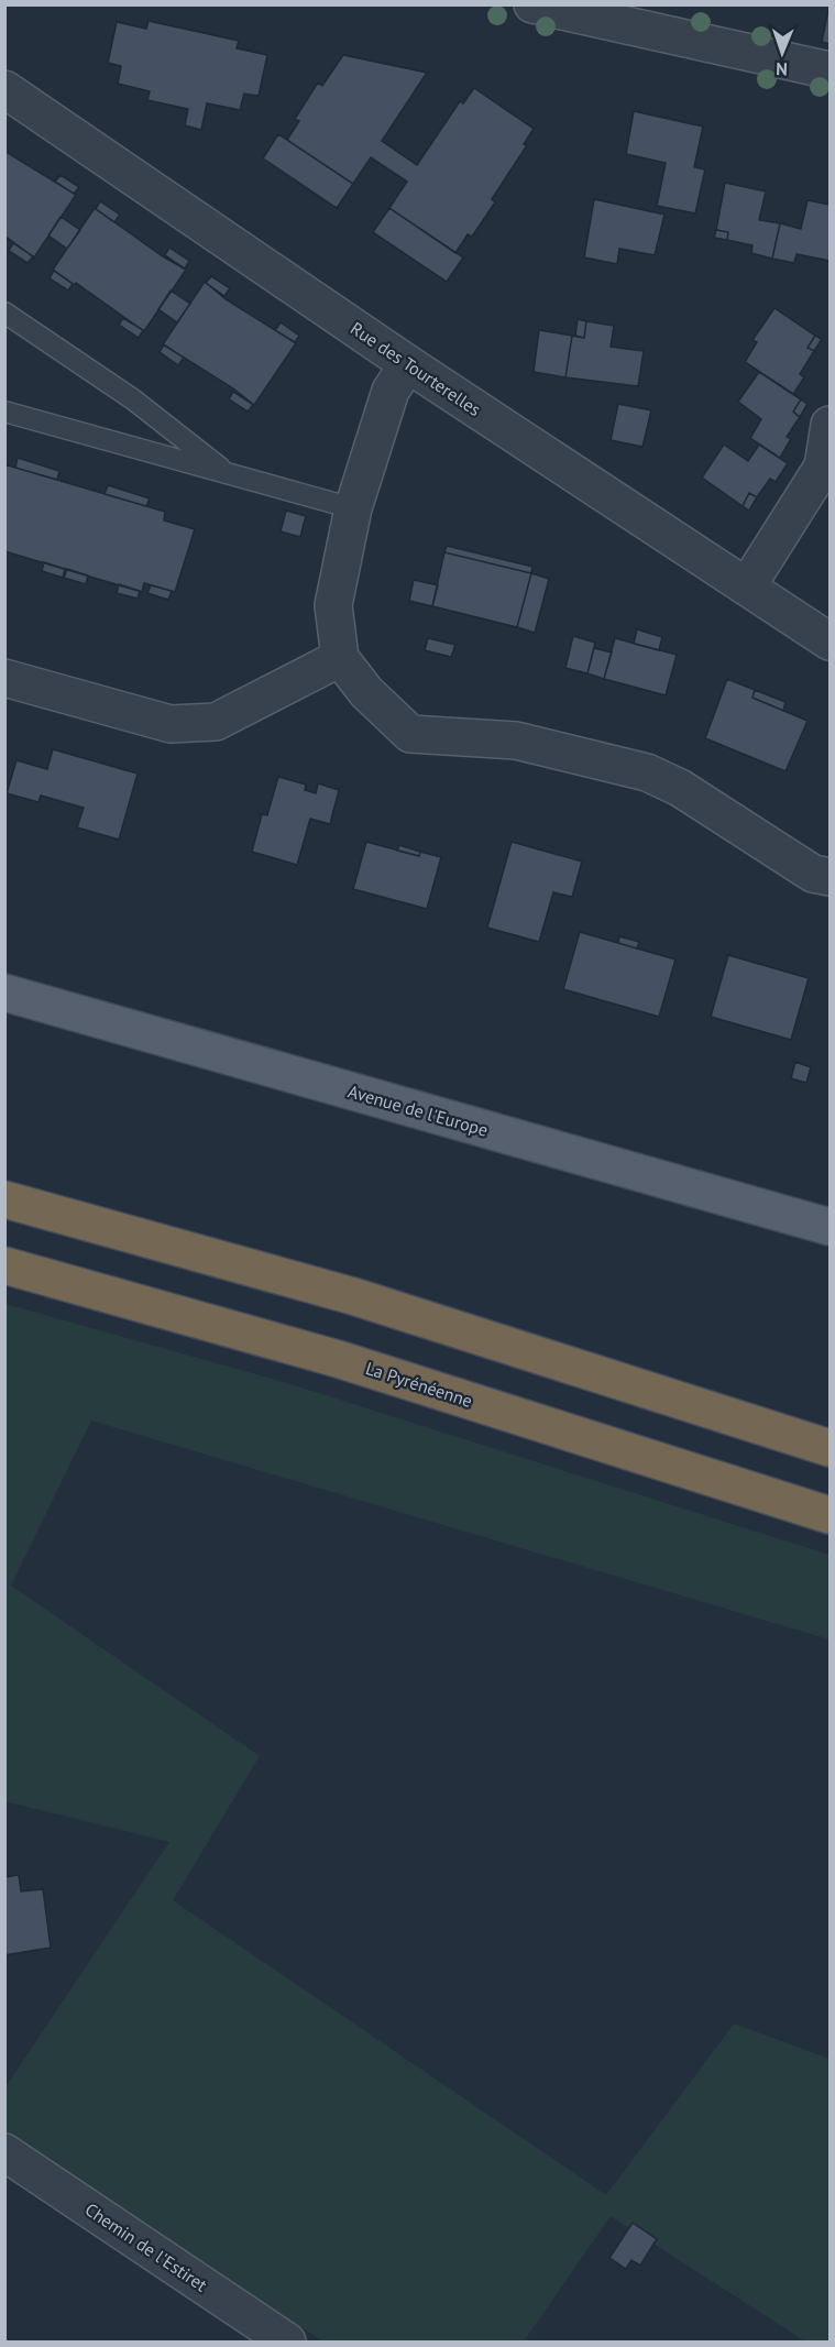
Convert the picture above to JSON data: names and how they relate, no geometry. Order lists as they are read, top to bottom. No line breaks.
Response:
{"streets":{"highway":["La Pyrénéenne"],"main road":["Avenue de l'Europe"],"street":["Rue des Tourterelles","Chemin de l'Estiret"]},"north":"bottom"}
